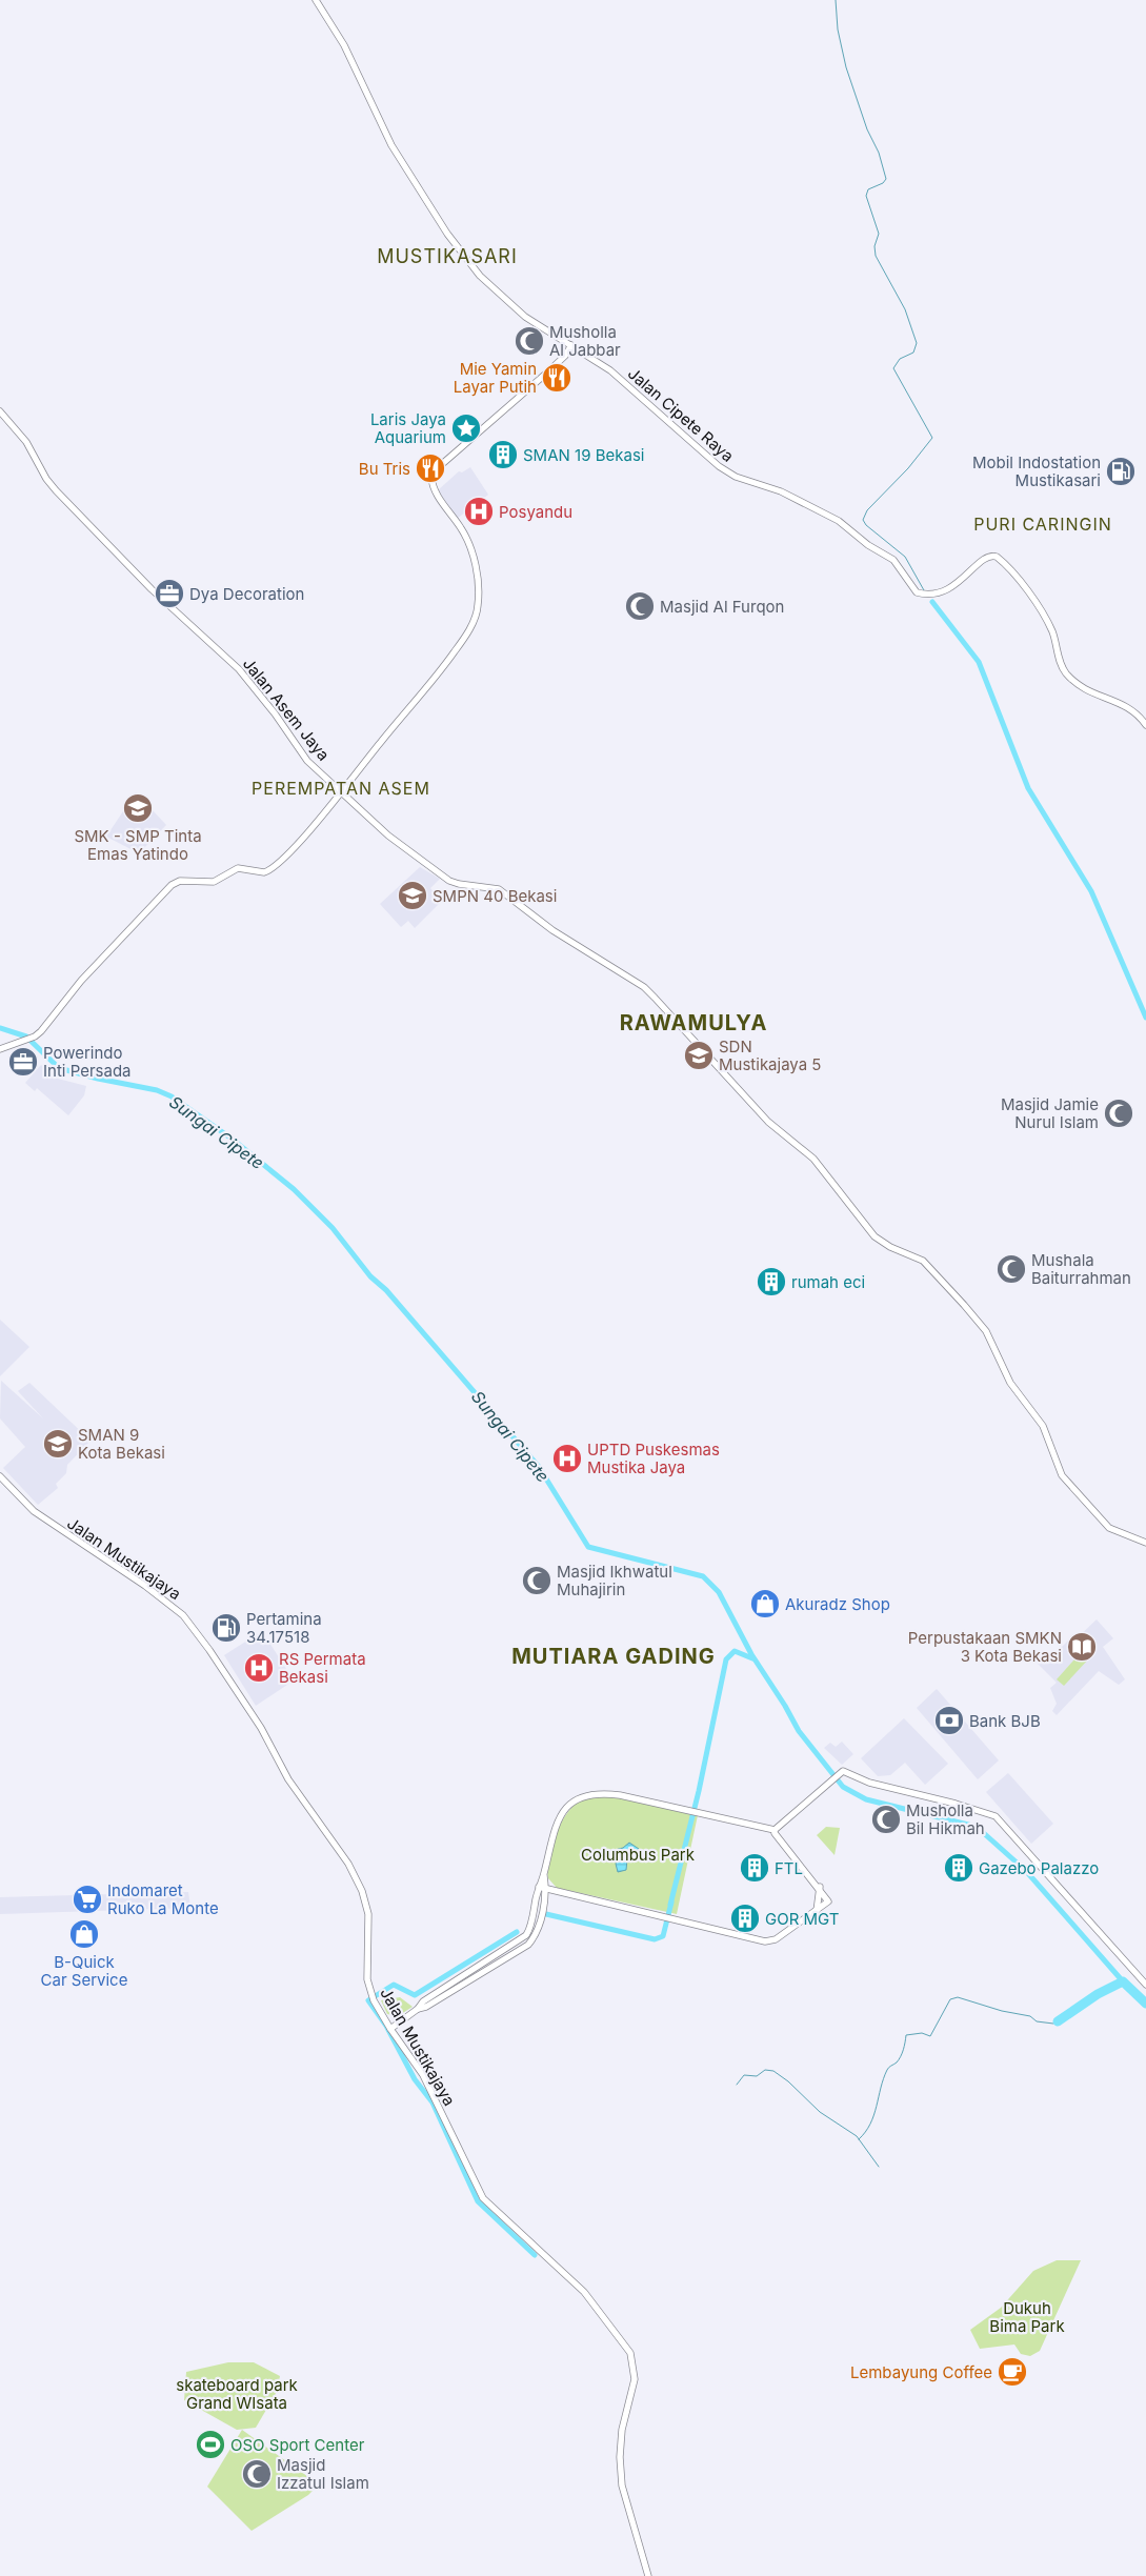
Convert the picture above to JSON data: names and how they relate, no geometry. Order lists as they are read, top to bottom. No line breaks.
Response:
{"streets":{"main road":["Jalan Cipete Raya","Jalan Asem Jaya","Jalan Mustikajaya"]},"districts":["MUSTIKASARI","PURI CARINGIN","PEREMPATAN ASEM","RAWAMULYA","MUTIARA GADING"],"water":["Sungai Cipete"],"parks":["Columbus Park","Dukuh Bima Park","skateboard park Grand WIsata"],"places":{"mosque":["Musholla Al Jabbar","Masjid Al Furqon","Masjid Jamie Nurul Islam","Mushala Baiturrahman","Masjid Ikhwatul Muhajirin","Musholla Bil Hikmah","Masjid Izzatul Islam"],"restaurant":["Mie Yamin Layar Putih","Bu Tris"],"place":["Laris Jaya Aquarium"],"building":["SMAN 19 Bekasi","rumah eci","FTL","Gazebo Palazzo","GOR MGT"],"fuel station":["Mobil Indostation Mustikasari","Pertamina 34.17518"],"hospital":["Posyandu","UPTD Puskesmas Mustika Jaya","RS Permata Bekasi"],"office":["Dya Decoration","Powerindo Inti Persada"],"school or university":["SMK - SMP Tinta Emas Yatindo","SMPN 40 Bekasi","SDN Mustikajaya 5","SMAN 9 Kota Bekasi"],"shop":["Akuradz Shop","B-Quick Car Service"],"library":["Perpustakaan SMKN 3 Kota Bekasi"],"bank":["Bank BJB"],"supermarket":["Indomaret Ruko La Monte"],"cafe":["Lembayung Coffee"],"sports":["OSO Sport Center"]}}
